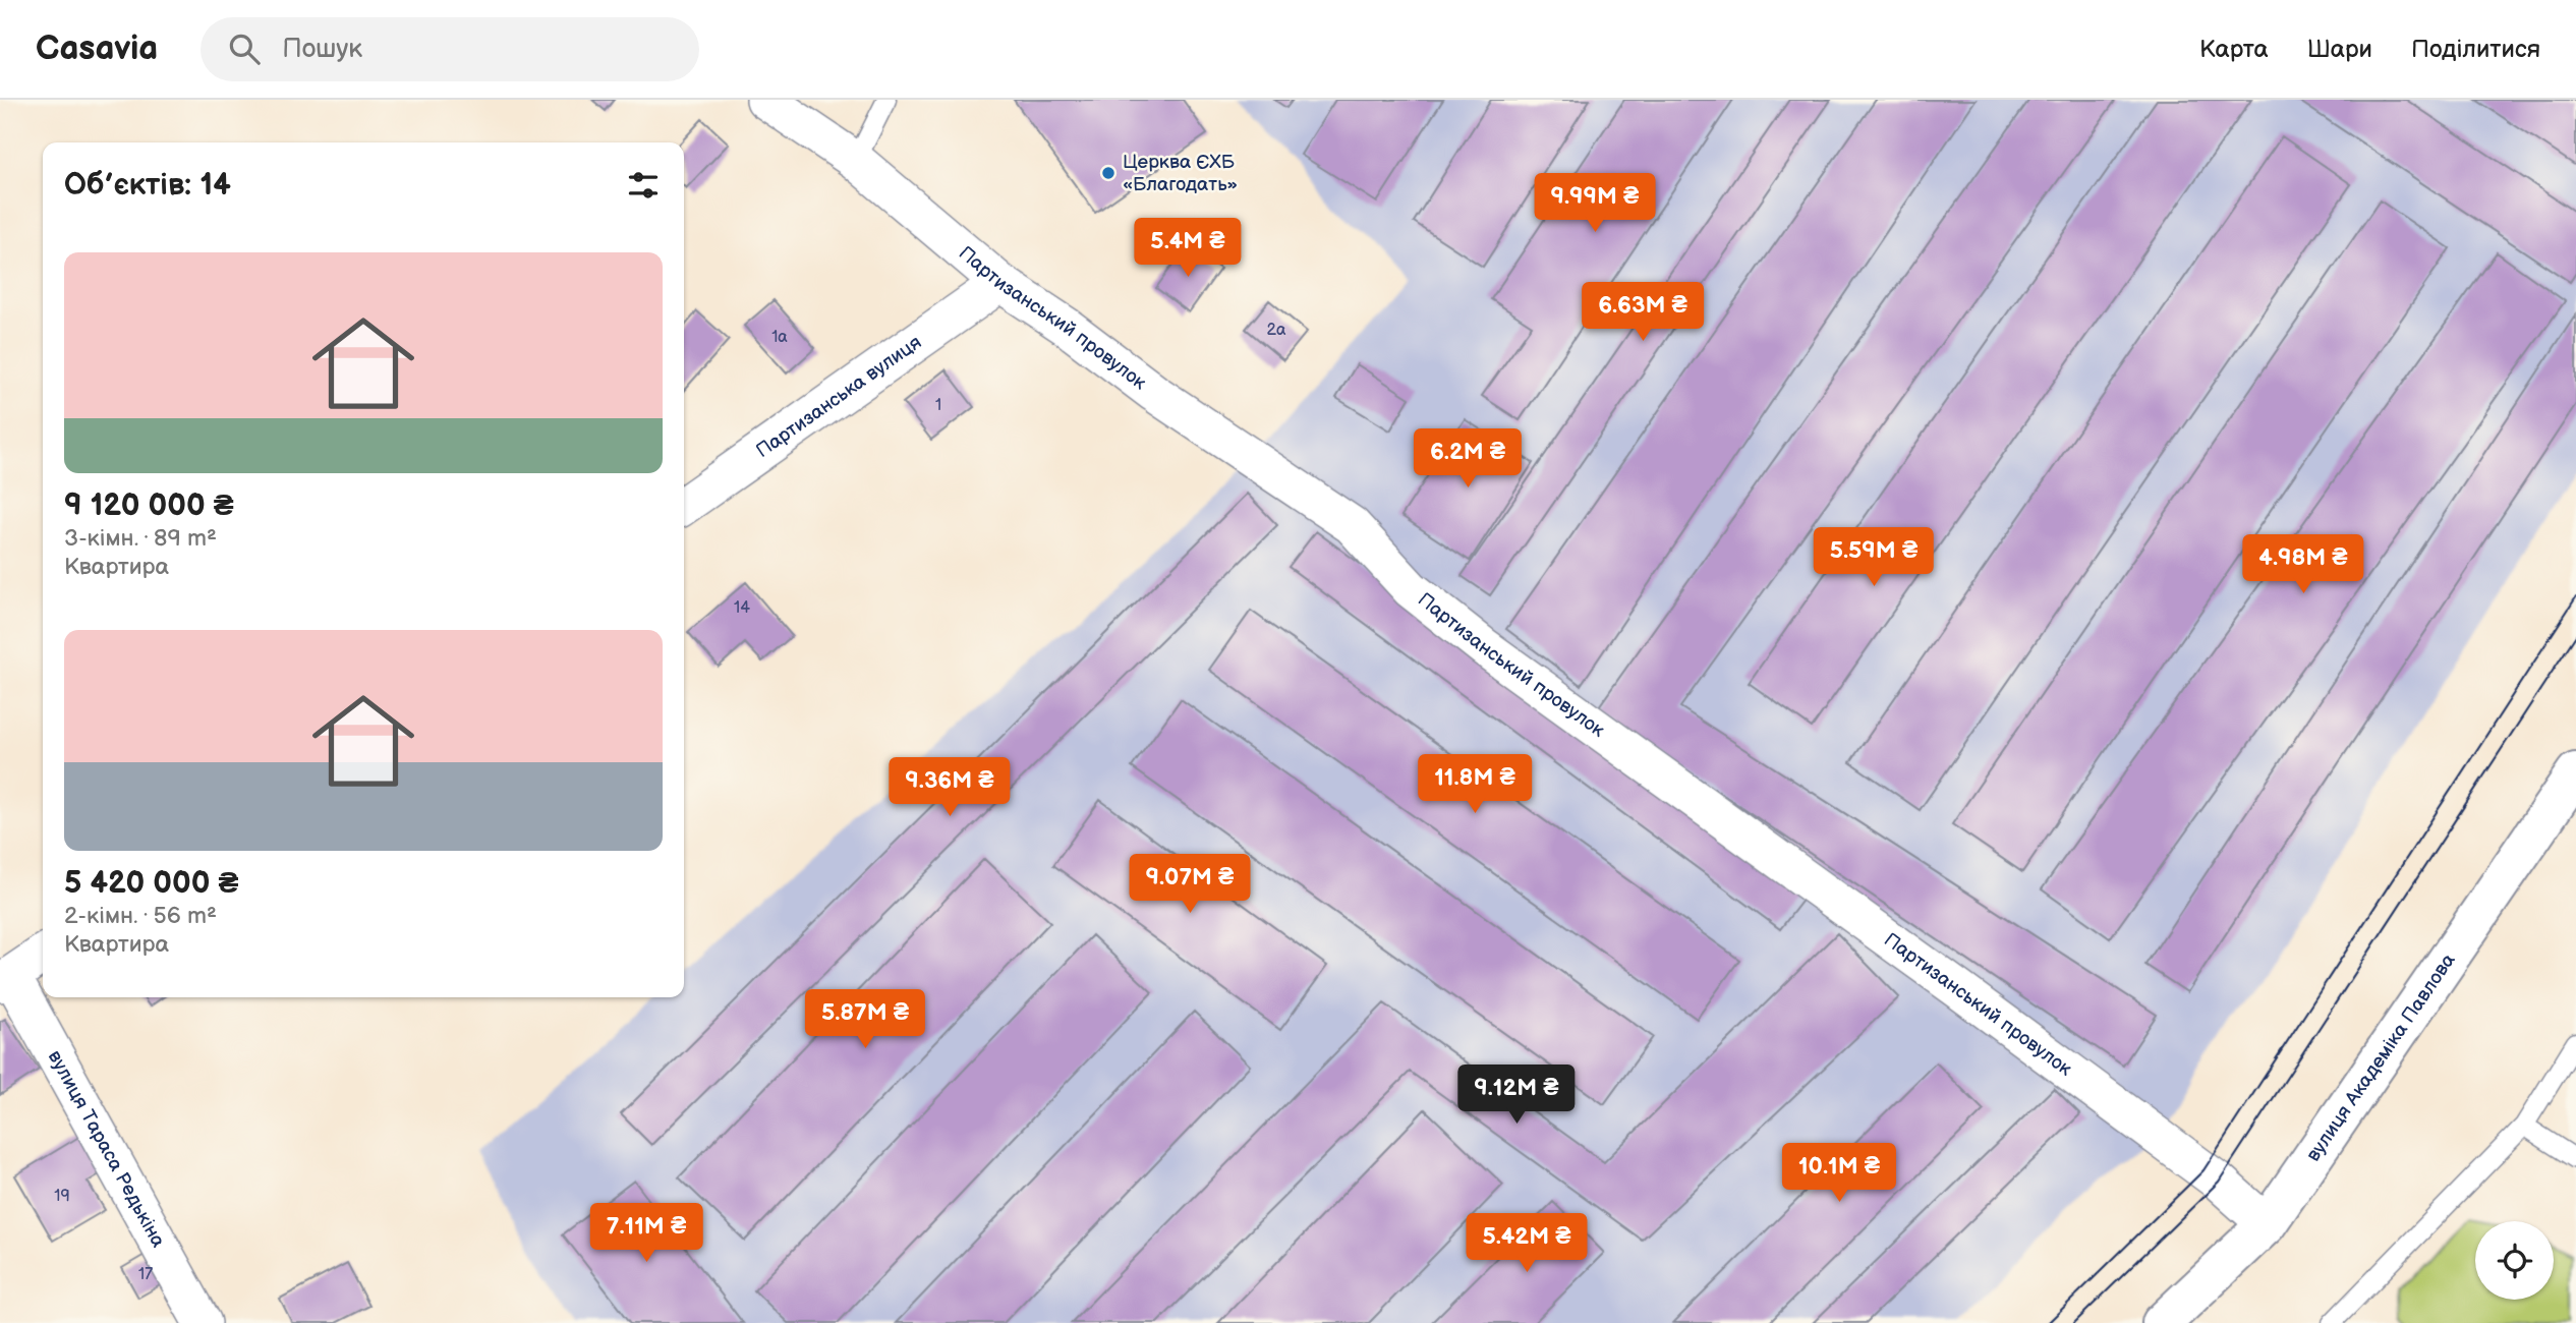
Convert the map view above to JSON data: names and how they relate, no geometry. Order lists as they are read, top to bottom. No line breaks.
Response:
{"streets":{"main road":["вулиця Академіка Павлова"],"street":["Партизанський провулок","Партизанська вулиця","вулиця Тараса Редькіна"]},"crossings":[["Партизанський провулок","Партизанська вулиця"],["Партизанський провулок","вулиця Академіка Павлова"]],"places":["Церква ЄХБ «Благодать»"],"house_numbers":["2а","1а","1","14","19","17"],"page":{"header":"Casavia","search":"Пошук","nav":["Карта","Шари","Поділитися"],"heading":"Об’єктів: 14","price":["9.99M ₴","5.4M ₴","6.63M ₴","6.2M ₴","5.59M ₴","4.98M ₴","11.8M ₴","9.36M ₴","9.07M ₴","5.87M ₴","9.12M ₴","10.1M ₴","7.11M ₴","5.42M ₴"],"list":[{"name":"9 120 000 ₴","note":"3-кімн. · 89 m² · Квартира"},{"name":"5 420 000 ₴","note":"2-кімн. · 56 m² · Квартира"}]}}
